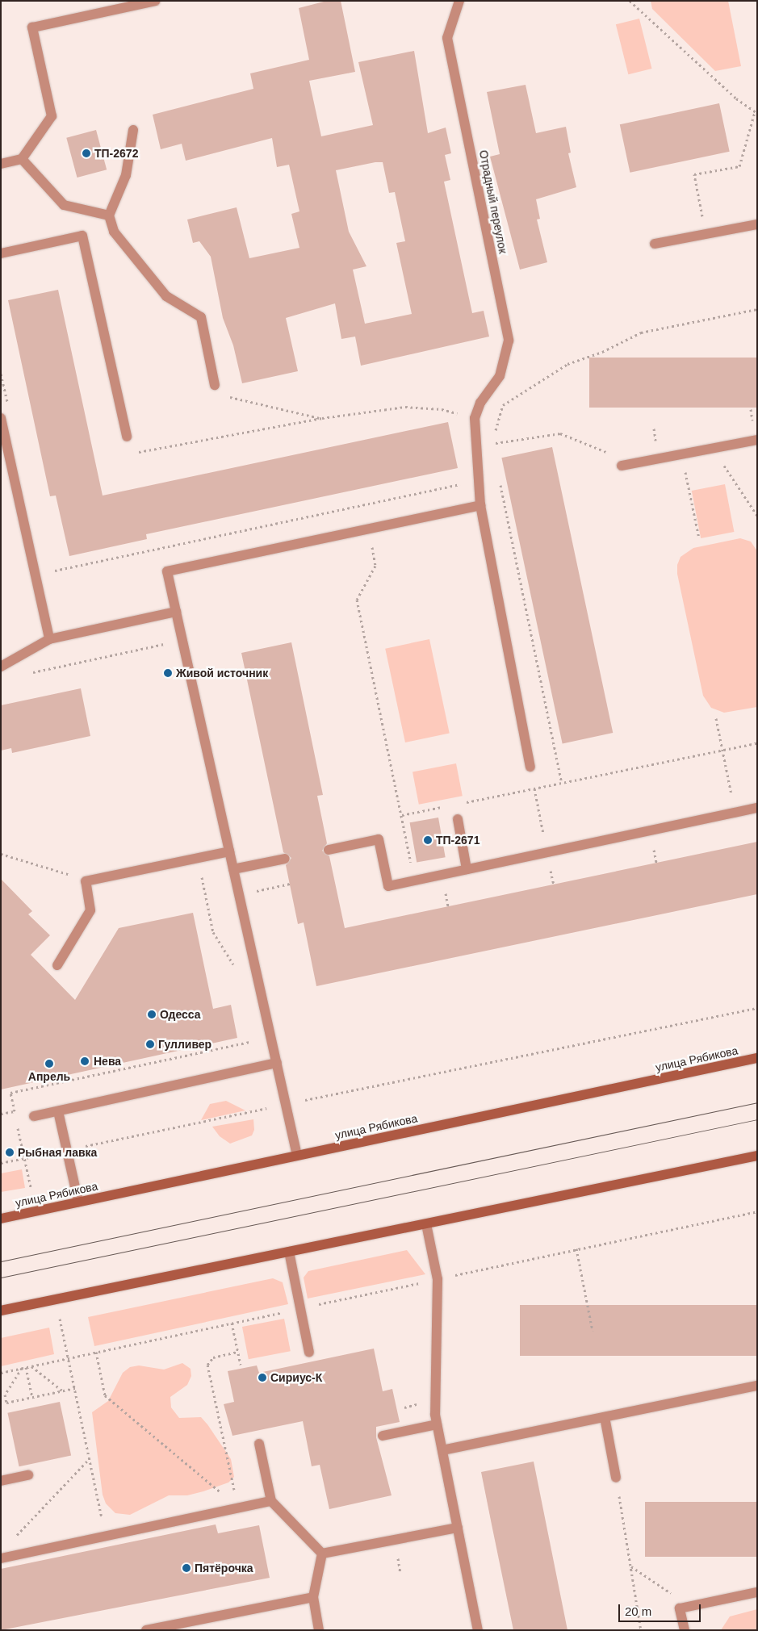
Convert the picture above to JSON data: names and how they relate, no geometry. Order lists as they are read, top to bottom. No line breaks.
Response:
{"streets":{"main road":["улица Рябикова"],"street":["Отрадный переулок"]},"places":["ТП-2672","Живой источник","ТП-2671","Одесса","Гулливер","Нева","Апрель","Рыбная лавка","Сириус-К","Пятёрочка"],"scale_bar":"20 m"}
